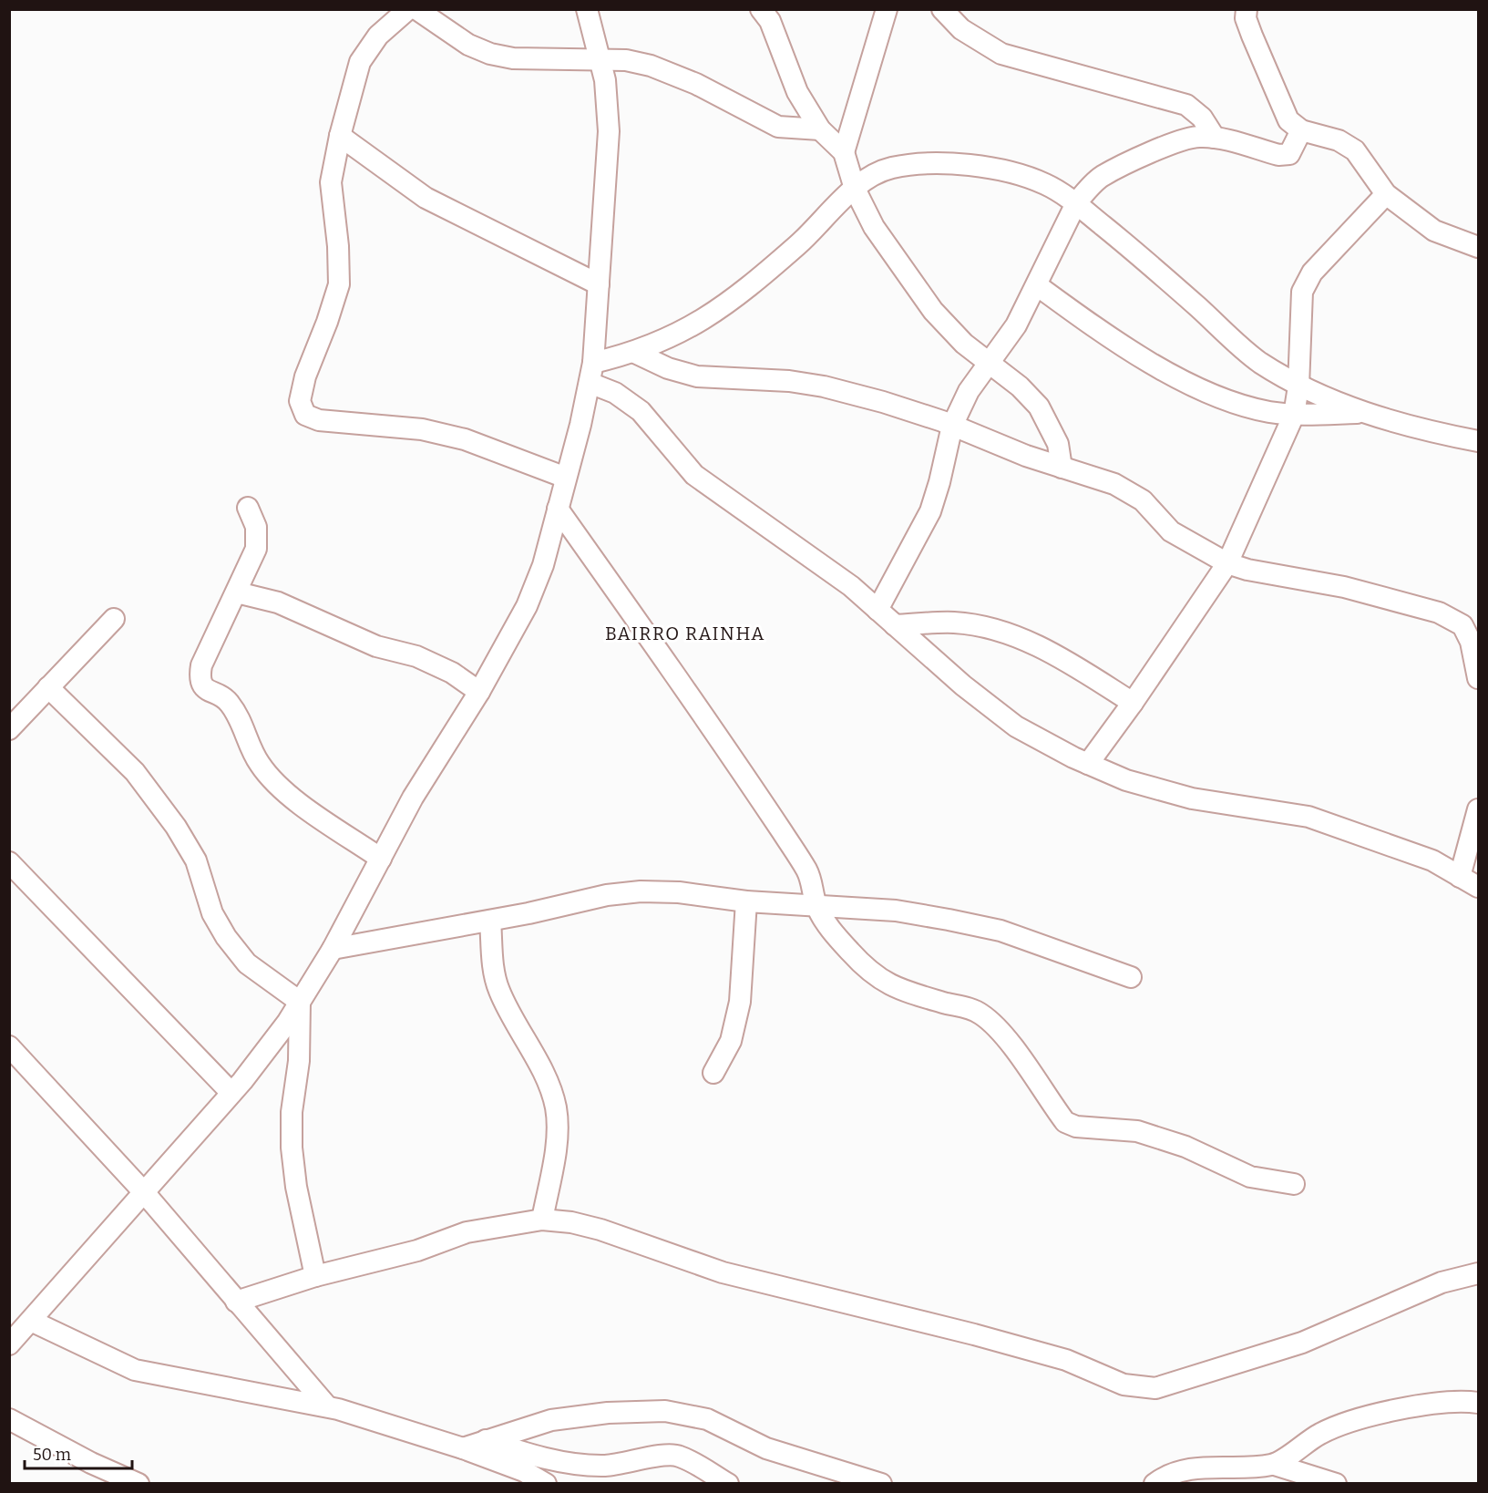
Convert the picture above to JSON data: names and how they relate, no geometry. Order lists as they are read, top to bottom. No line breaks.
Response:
{"districts":["BAIRRO RAINHA"],"scale_bar":"50 m"}
